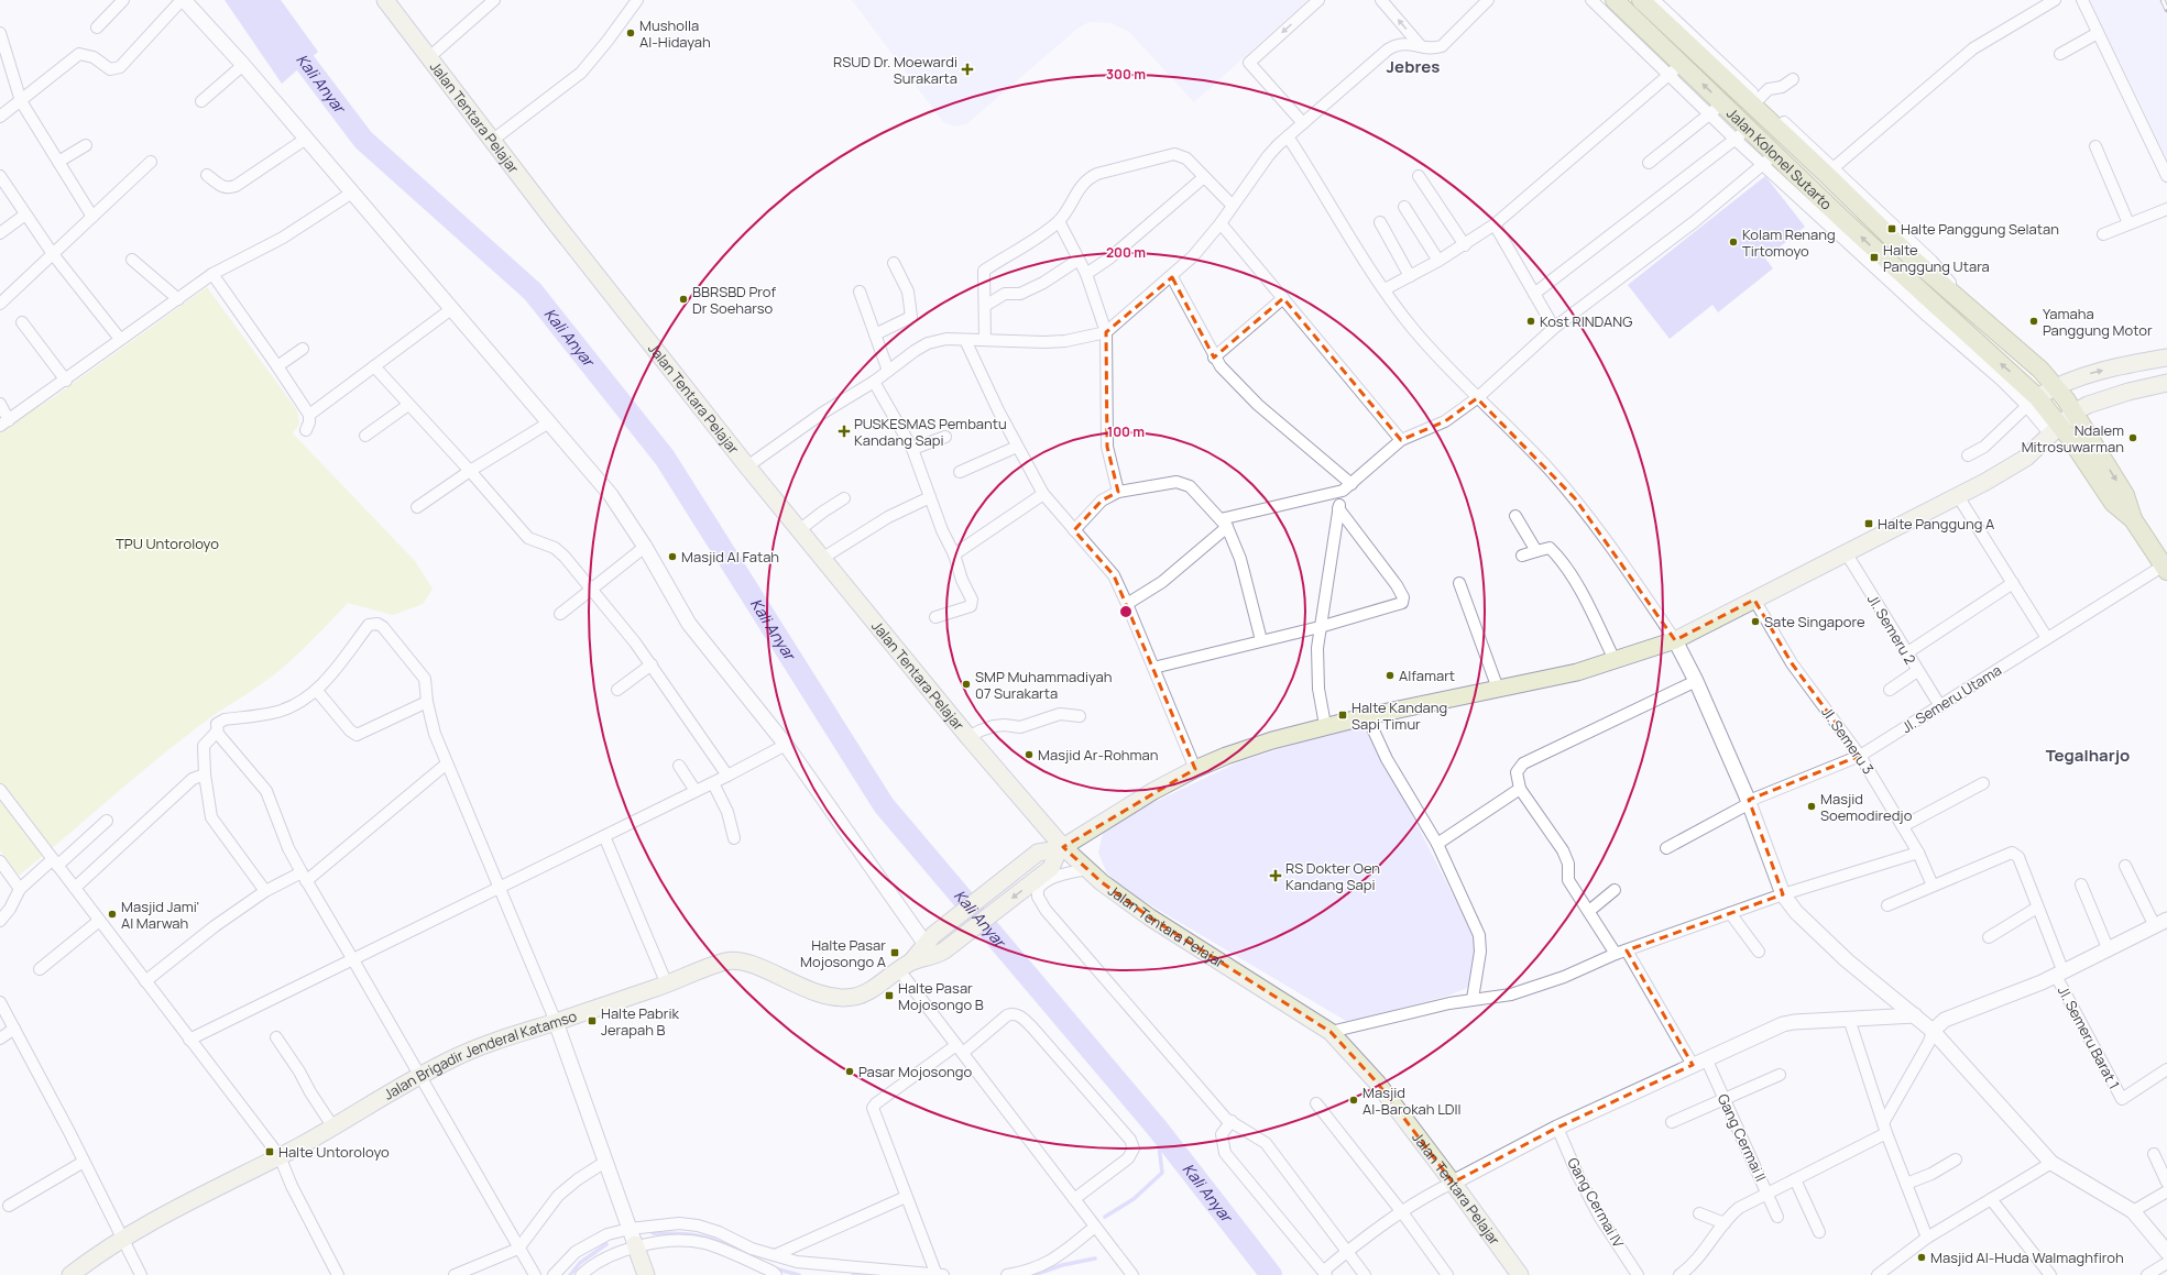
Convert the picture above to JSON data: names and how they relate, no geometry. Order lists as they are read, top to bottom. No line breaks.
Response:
{"streets":{"main road":["Jalan Tentara Pelajar","Jalan Kolonel Sutarto","Jalan Brigadir Jenderal Katamso"],"street":["Jl. Semeru 2","Jl. Semeru Utama","Jl. Semeru 3","Jl. Semeru Barat 1","Gang Cermai II","Gang Cermai IV"]},"crossings":[["Jl. Semeru 2","Jl. Semeru Utama"],["Jl. Semeru Utama","Jl. Semeru 3"],["Jl. Semeru 3","Jl. Semeru Barat 1"]],"districts":["Jebres","Tegalharjo"],"water":["Kali Anyar"],"parks":["TPU Untoroloyo"],"places":{"other":["Musholla Al-Hidayah","Kolam Renang Tirtomoyo","BBRSBD Prof Dr Soeharso","Kost RINDANG","Yamaha Panggung Motor","Ndalem Mitrosuwarman","Masjid Al Fatah","Sate Singapore","Alfamart","SMP Muhammadiyah 07 Surakarta","Masjid Ar-Rohman","Masjid Soemodiredjo","Masjid Jami' Al Marwah","Pasar Mojosongo","Masjid Al-Barokah LDII","Masjid Al-Huda Walmaghfiroh"],"health":["RSUD Dr. Moewardi Surakarta","PUSKESMAS Pembantu Kandang Sapi","RS Dokter Oen Kandang Sapi"],"transit":["Halte Panggung Selatan","Halte Panggung Utara","Halte Panggung A","Halte Kandang Sapi Timur","Halte Pasar Mojosongo A","Halte Pasar Mojosongo B","Halte Pabrik Jerapah B","Halte Untoroloyo"]},"rings":["300 m","200 m","100 m"]}
